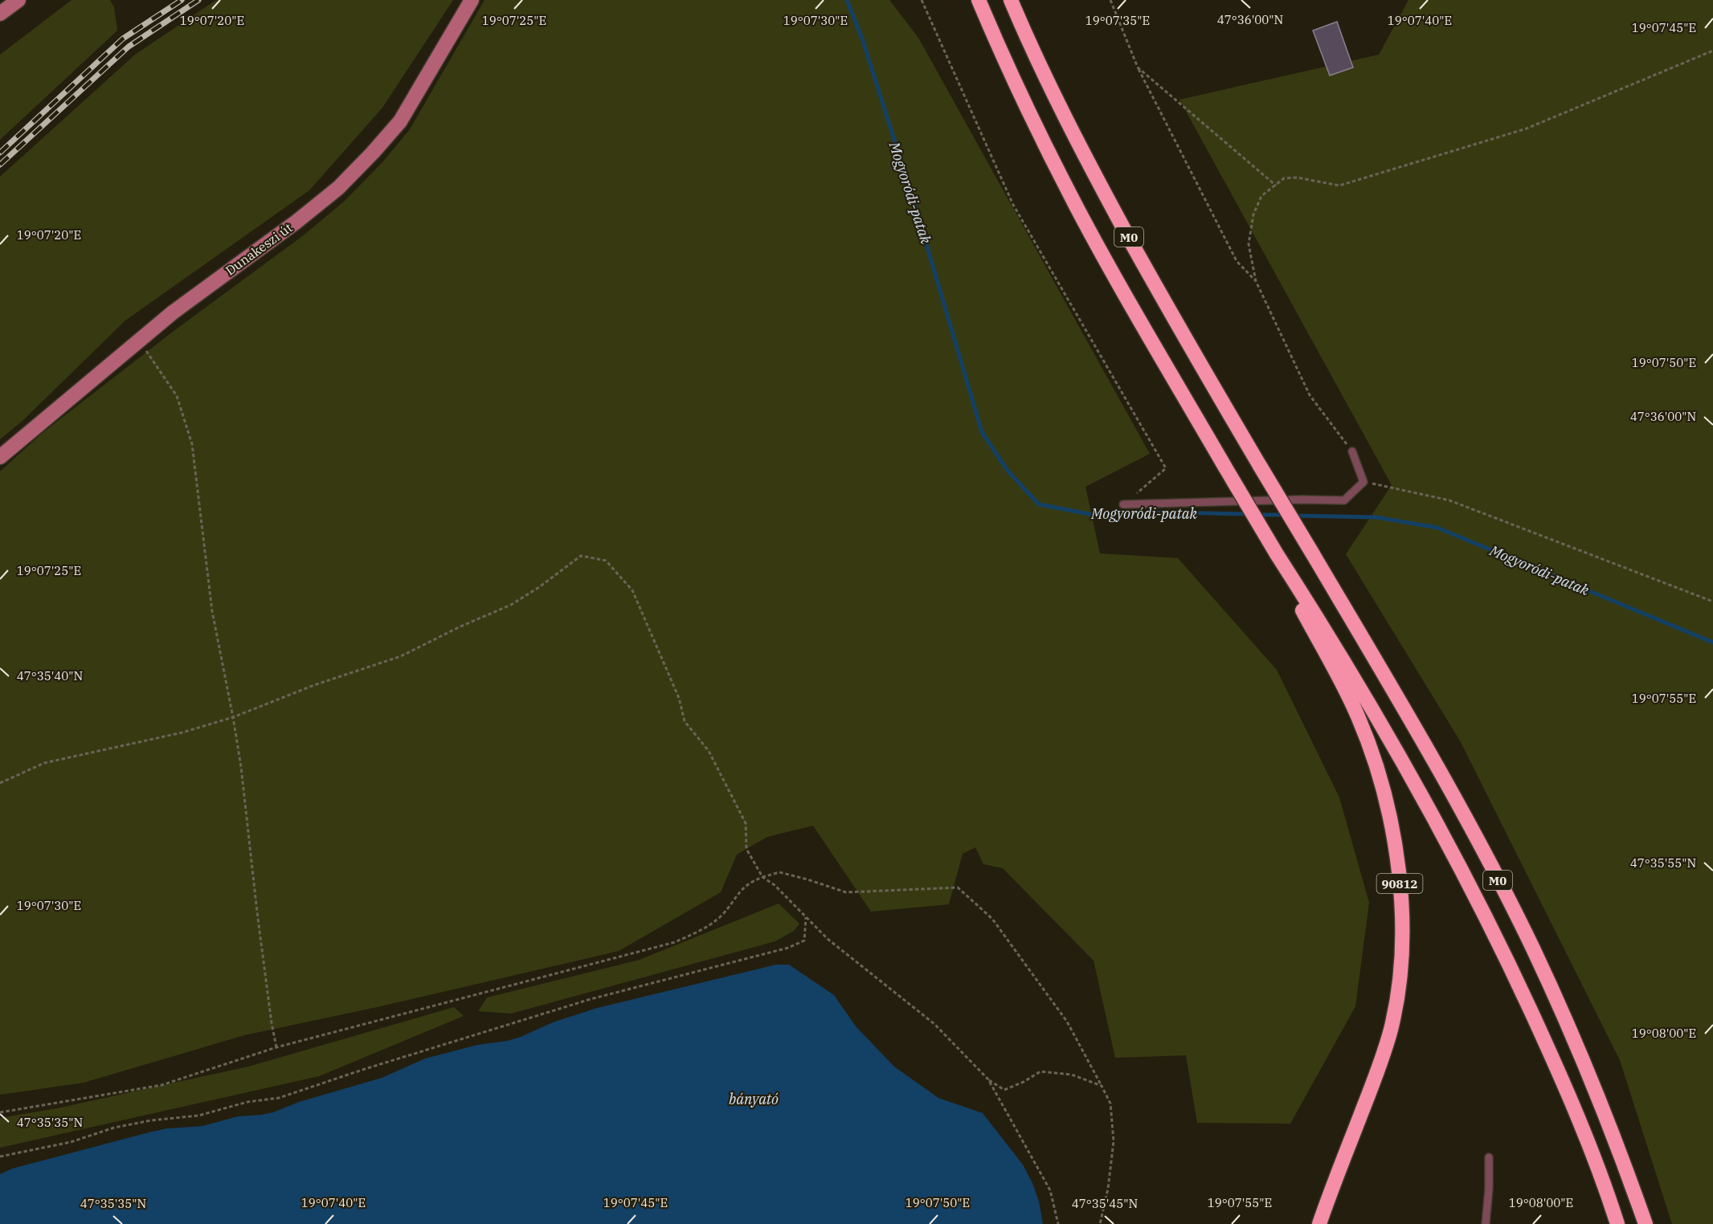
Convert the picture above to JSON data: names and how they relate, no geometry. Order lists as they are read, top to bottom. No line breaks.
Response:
{"streets":{"highway":["M0","90812"],"street":["Dunakeszi út"]},"crossings":[["M0","90812"]],"water":["Mogyoródi-patak","bányató"],"coordinates":["47°36'00\"N","19°07'20\"E","19°07'25\"E","19°07'30\"E","19°07'35\"E","19°07'40\"E","19°07'45\"E","19°07'50\"E","47°35'40\"N","19°07'55\"E","47°35'55\"N","19°08'00\"E","47°35'35\"N","47°35'45\"N"]}
